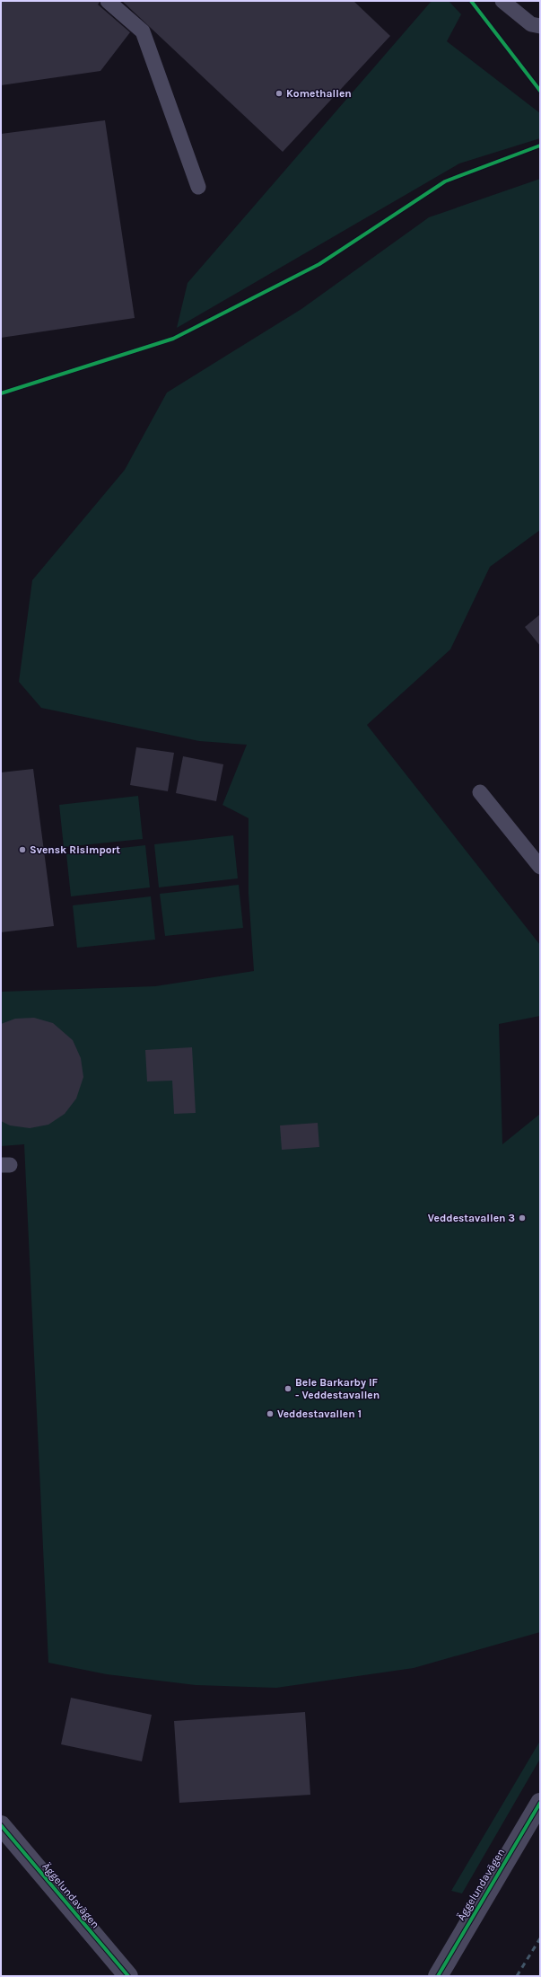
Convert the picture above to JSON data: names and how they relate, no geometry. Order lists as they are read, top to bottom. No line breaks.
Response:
{"streets":{"street":["Äggelundavägen"]},"places":["Komethallen","Svensk Risimport","Veddestavallen 3","Bele Barkarby IF - Veddestavallen","Veddestavallen 1"]}
